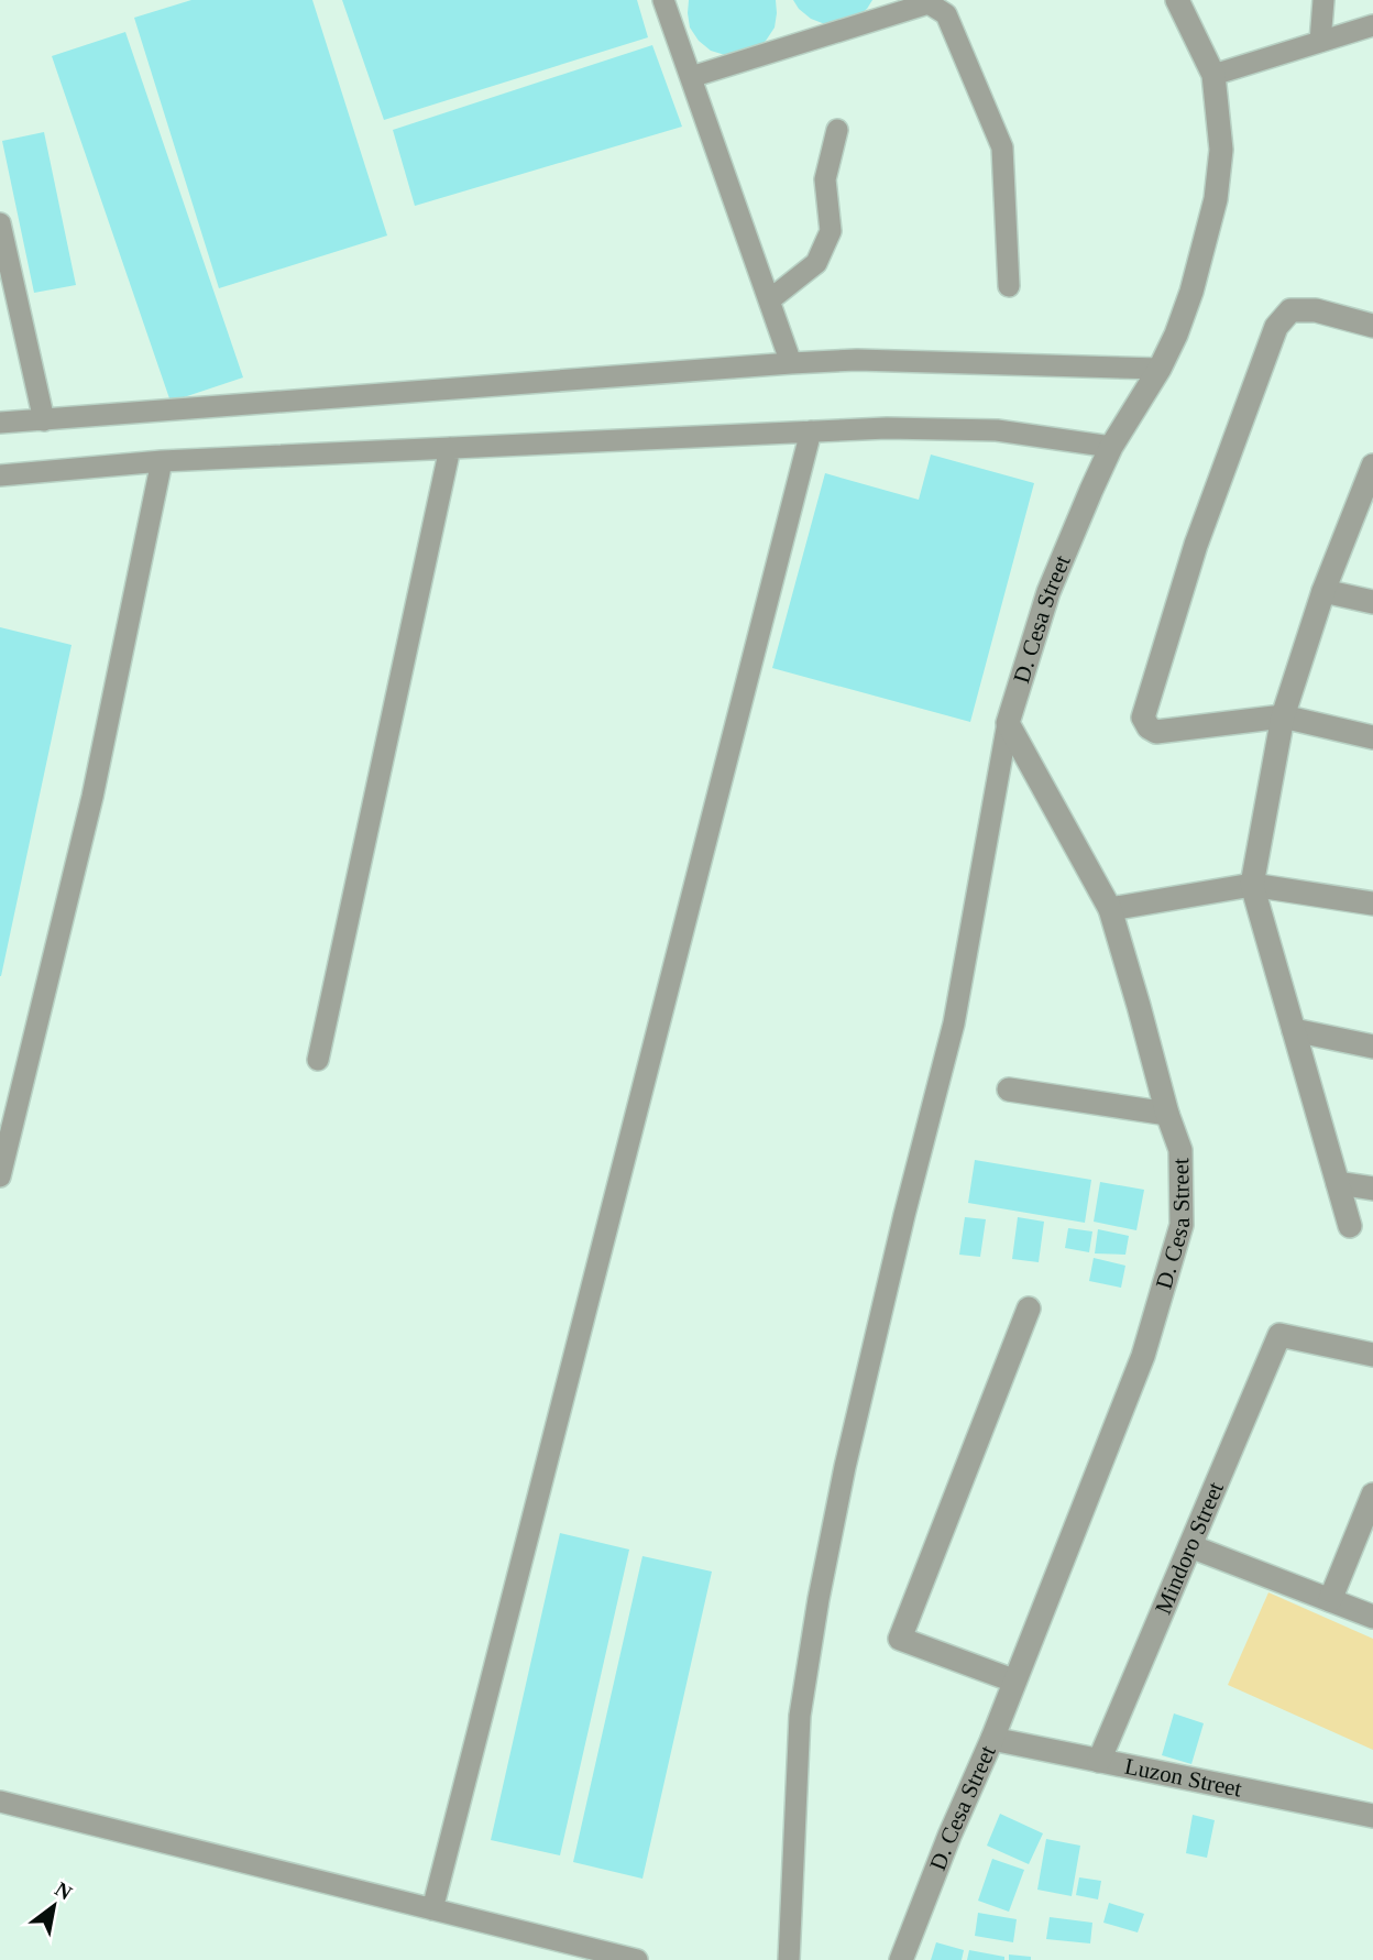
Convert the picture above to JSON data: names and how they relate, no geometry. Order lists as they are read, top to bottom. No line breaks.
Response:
{"streets":{"street":["D. Cesa Street","Mindoro Street","Luzon Street"]},"crossings":[["D. Cesa Street","Luzon Street"],["Mindoro Street","Luzon Street"]],"north":"top right"}
